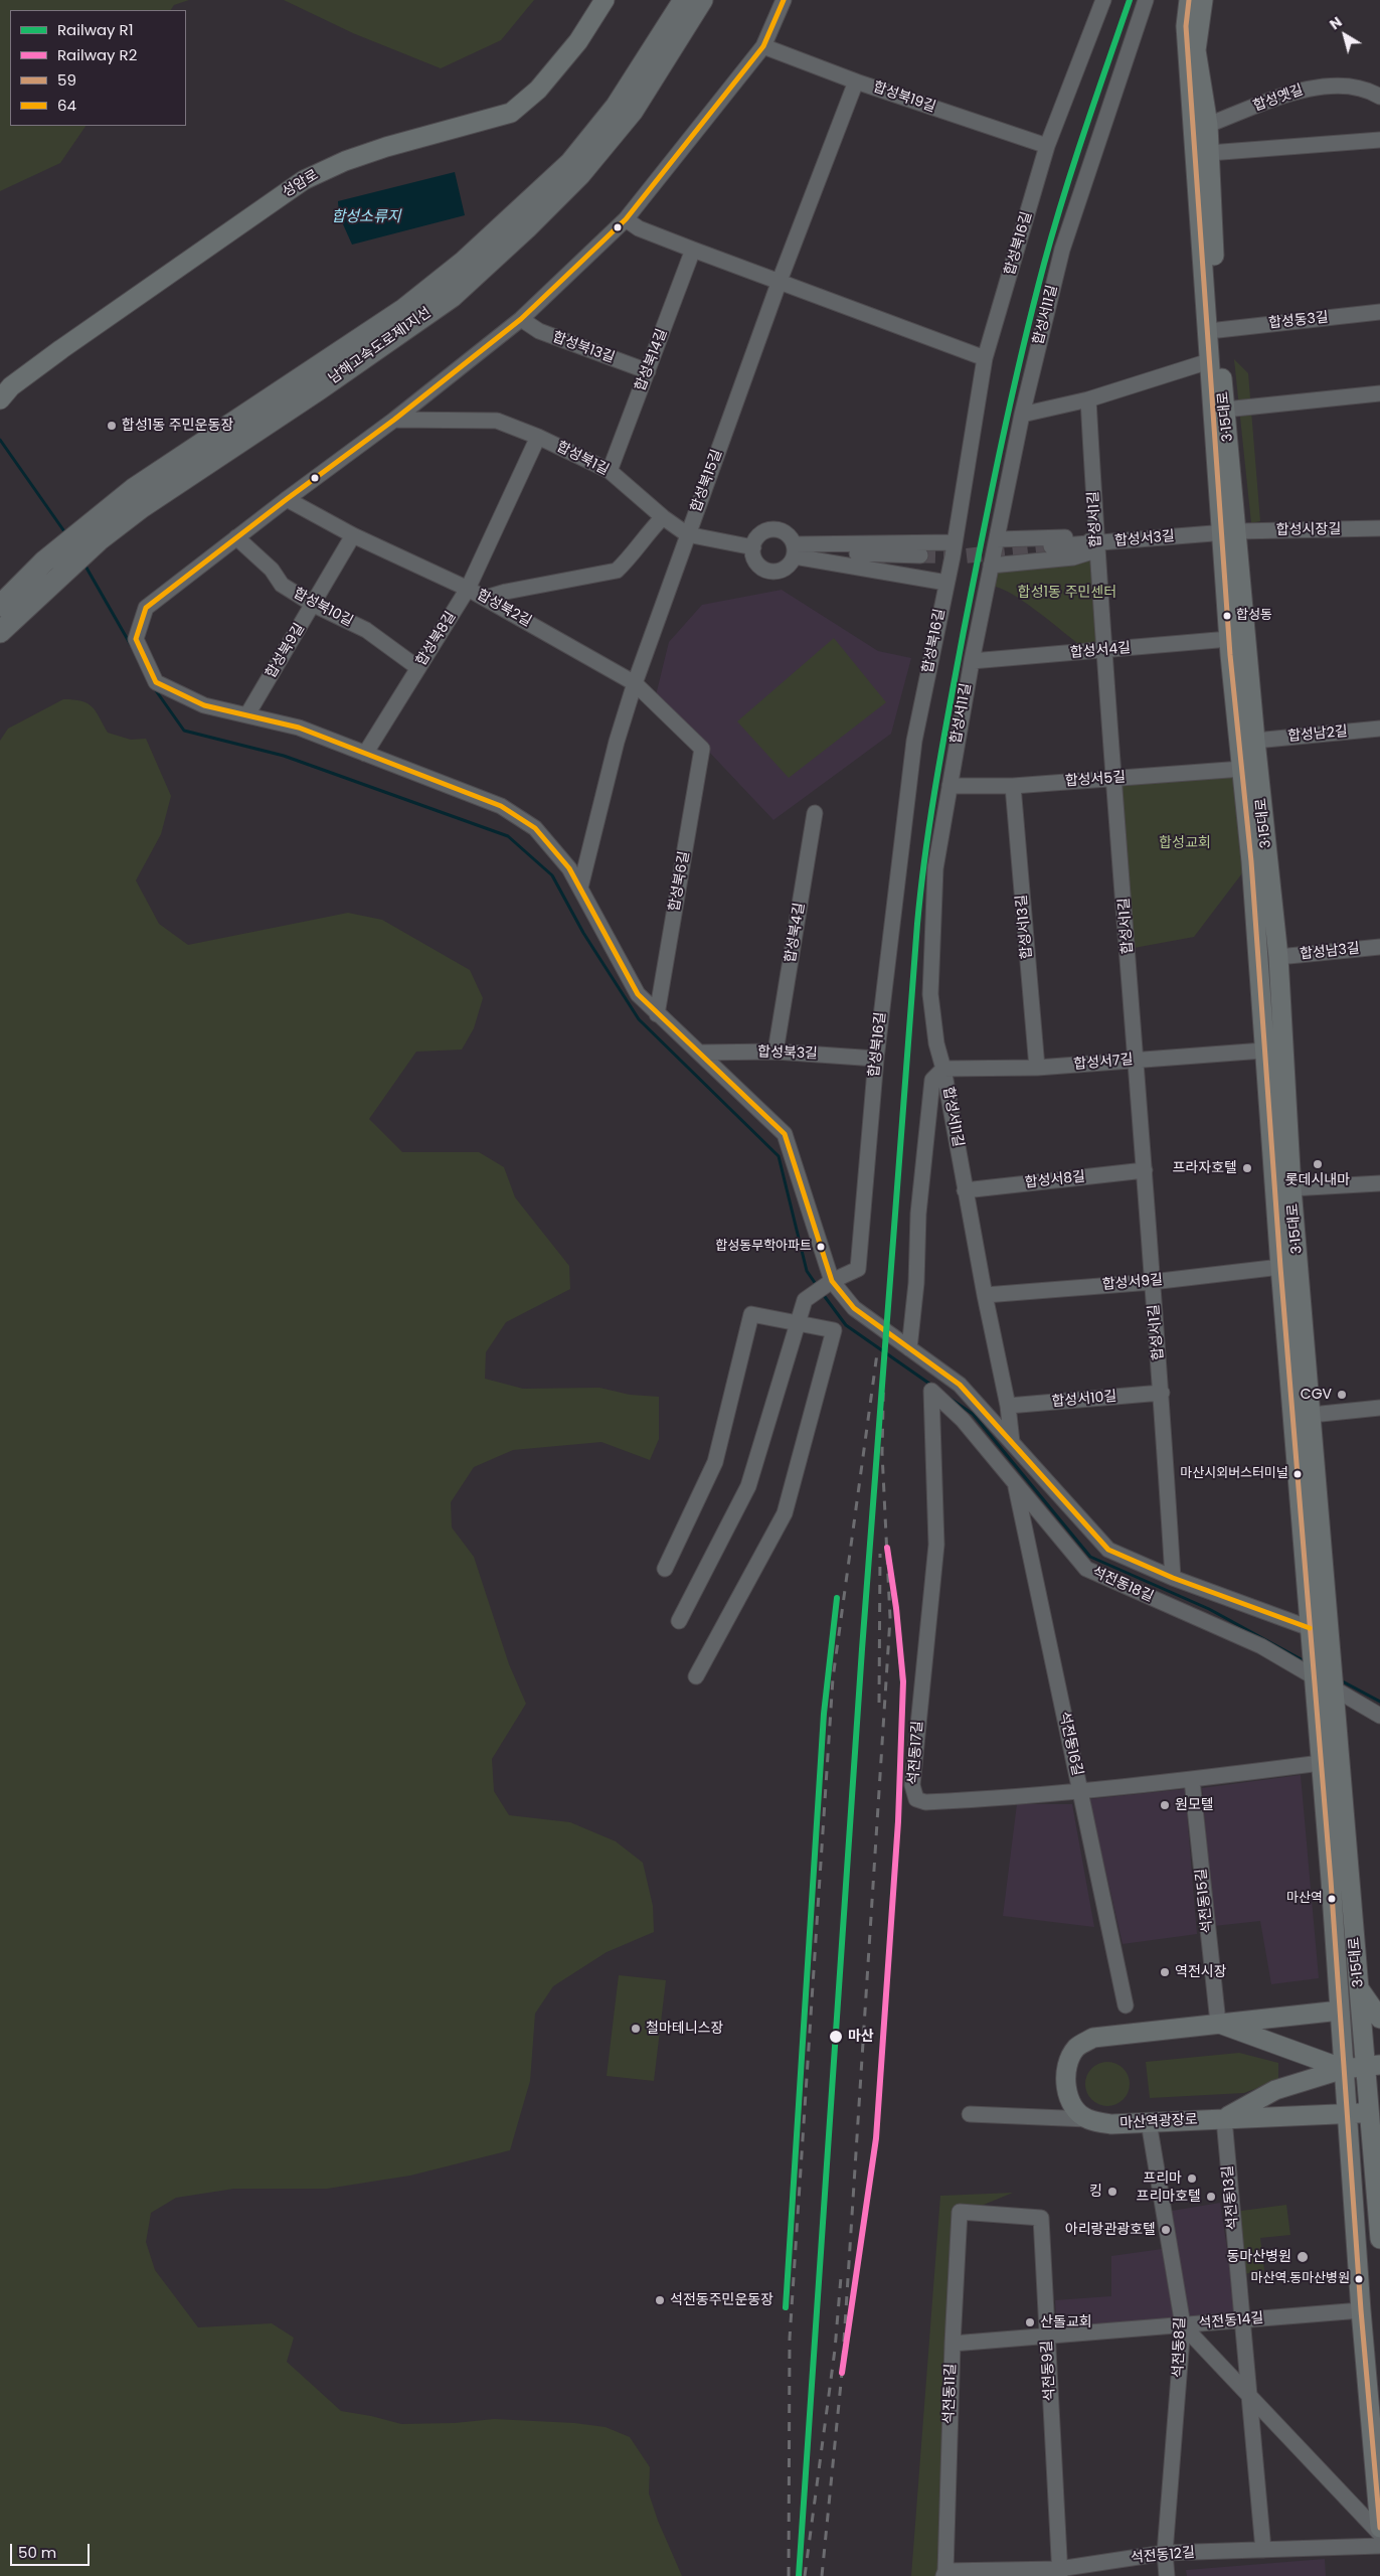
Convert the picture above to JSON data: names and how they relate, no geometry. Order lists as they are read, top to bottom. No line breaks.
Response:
{"streets":{"highway":["남해고속도로제1지선"],"main road":["성암로","3·15대로","마산역광장로"],"street":["합성북19길","합성옛길","합성북16길","합성서11길","합성동3길","합성북13길","합성북14길","합성북1길","합성북15길","합성서1길","합성시장길","합성서3길","합성북10길","합성북2길","합성북8길","합성북9길","합성서4길","합성남2길","합성서5길","합성북6길","합성서13길","합성북4길","합성남3길","합성북3길","합성서7길","합성서8길","합성서9길","합성서10길","석전동18길","석전동16길","석전동17길","석전동15길","석전동13길","석전동14길","석전동8길","석전동9길","석전동11길","석전동12길"]},"crossings":[["합성북19길","합성북16길"],["합성북19길","합성북15길"],["합성옛길","3·15대로"],["합성북16길","합성북3길"],["합성서11길","합성서4길"],["합성서11길","합성서5길"],["합성서11길","합성서7길"],["합성서11길","합성서8길"],["합성서11길","합성서9길"],["합성서11길","합성서10길"],["합성동3길","3·15대로"],["합성북13길","합성북14길"],["합성북14길","합성북1길"],["3·15대로","합성시장길"],["3·15대로","합성서3길"],["3·15대로","합성서4길"],["3·15대로","합성남2길"],["3·15대로","합성서5길"],["3·15대로","합성남3길"],["3·15대로","합성서7길"],["3·15대로","합성서9길"],["3·15대로","석전동18길"],["3·15대로","석전동17길"],["3·15대로","마산역광장로"],["3·15대로","석전동14길"],["합성북1길","합성북15길"],["합성북1길","합성북8길"],["합성북15길","합성북2길"],["합성서1길","합성서3길"],["합성서1길","합성서4길"],["합성서1길","합성서5길"],["합성서1길","합성서7길"],["합성서1길","합성서8길"],["합성서1길","합성서9길"],["합성서1길","합성서10길"],["합성시장길","합성서3길"],["합성북10길","합성북8길"],["합성북10길","합성북9길"],["합성북2길","합성북8길"],["합성북2길","합성북9길"],["합성북2길","합성북6길"],["합성서5길","합성서13길"],["합성서13길","합성서7길"],["합성북4길","합성북3길"],["석전동18길","석전동16길"],["석전동18길","석전동17길"],["석전동16길","석전동17길"],["석전동17길","석전동15길"],["마산역광장로","석전동13길"],["마산역광장로","석전동8길"],["석전동13길","석전동14길"],["석전동13길","석전동12길"],["석전동14길","석전동8길"],["석전동14길","석전동9길"],["석전동14길","석전동11길"],["석전동8길","석전동12길"],["석전동9길","석전동11길"],["석전동9길","석전동12길"],["석전동11길","석전동12길"]],"water":["합성소류지"],"parks":["합성1동 주민센터","합성교회"],"places":["합성1동 주민운동장","합성동","롯데시내마","프라자호텔","합성동무학아파트","CGV","마산시외버스터미널","원모텔","마산역","역전시장","철마테니스장","마산","프리마","킹","프리마호텔","아리랑관광호텔","동마산병원","마산역.동마산병원","석전동주민운동장","산돌교회"],"lines":["rail line R1","transit line 59","transit line 64","rail line R2"],"legend":["Railway R1","Railway R2","59","64"],"scale_bar":"50 m","north":"top left"}
